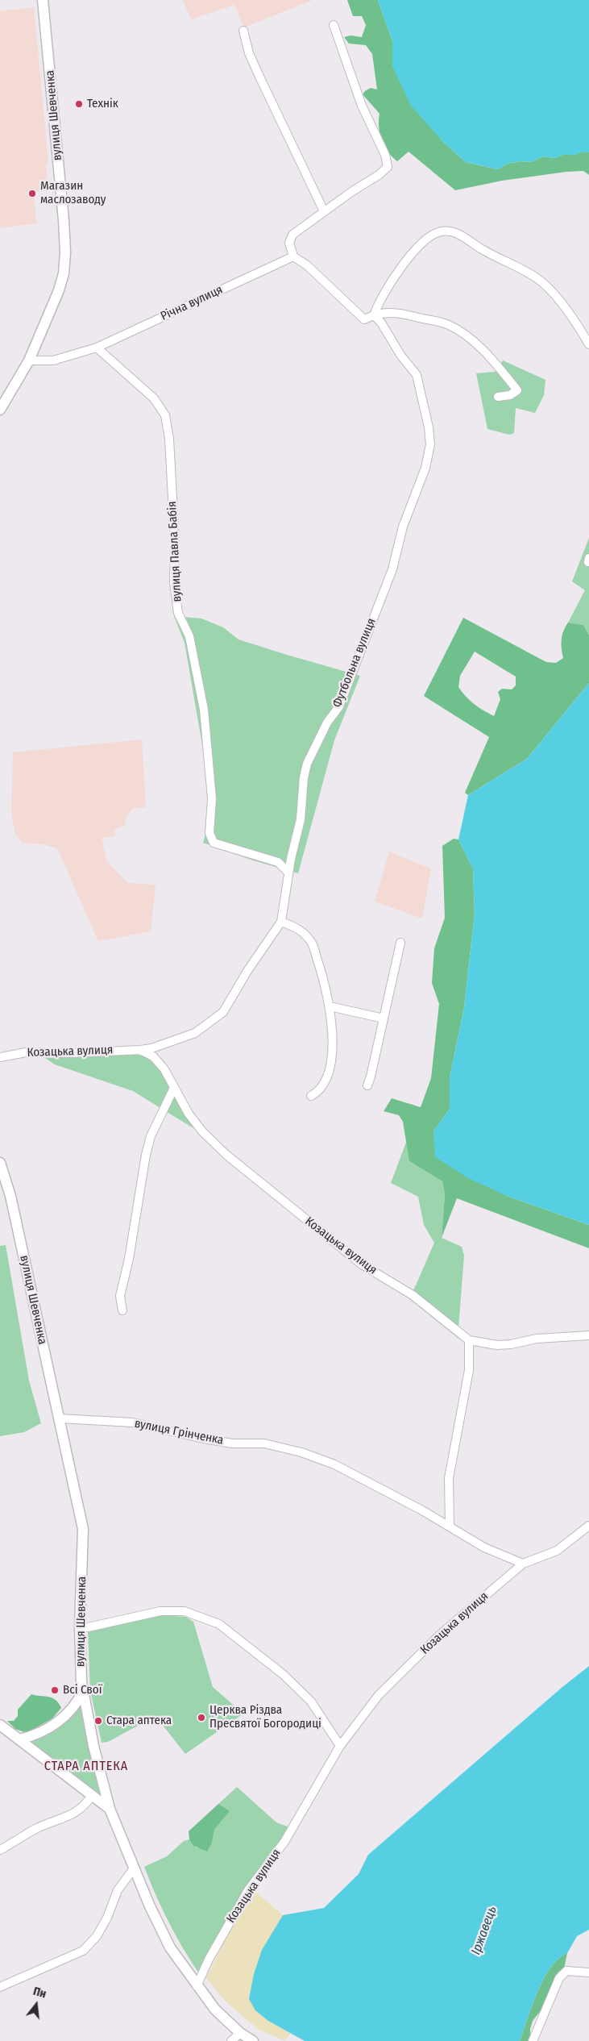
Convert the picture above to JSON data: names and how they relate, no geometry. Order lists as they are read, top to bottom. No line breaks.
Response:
{"streets":{"street":["вулиця Шевченка","Річна вулиця","вулиця Павла Бабія","Футбольна вулиця","Козацька вулиця","вулиця Грінченка"]},"crossings":[["вулиця Шевченка","Річна вулиця"],["вулиця Шевченка","Козацька вулиця"],["вулиця Шевченка","вулиця Грінченка"],["Річна вулиця","вулиця Павла Бабія"],["вулиця Павла Бабія","Футбольна вулиця"],["Футбольна вулиця","Козацька вулиця"],["Козацька вулиця","вулиця Грінченка"]],"districts":["СТАРА АПТЕКА"],"water":["Іржавець"],"places":["Технік","Магазин маслозаводу","Всі Свої","Церква Різдва Пресвятої Богородиці","Стара аптека"],"north":"top"}
